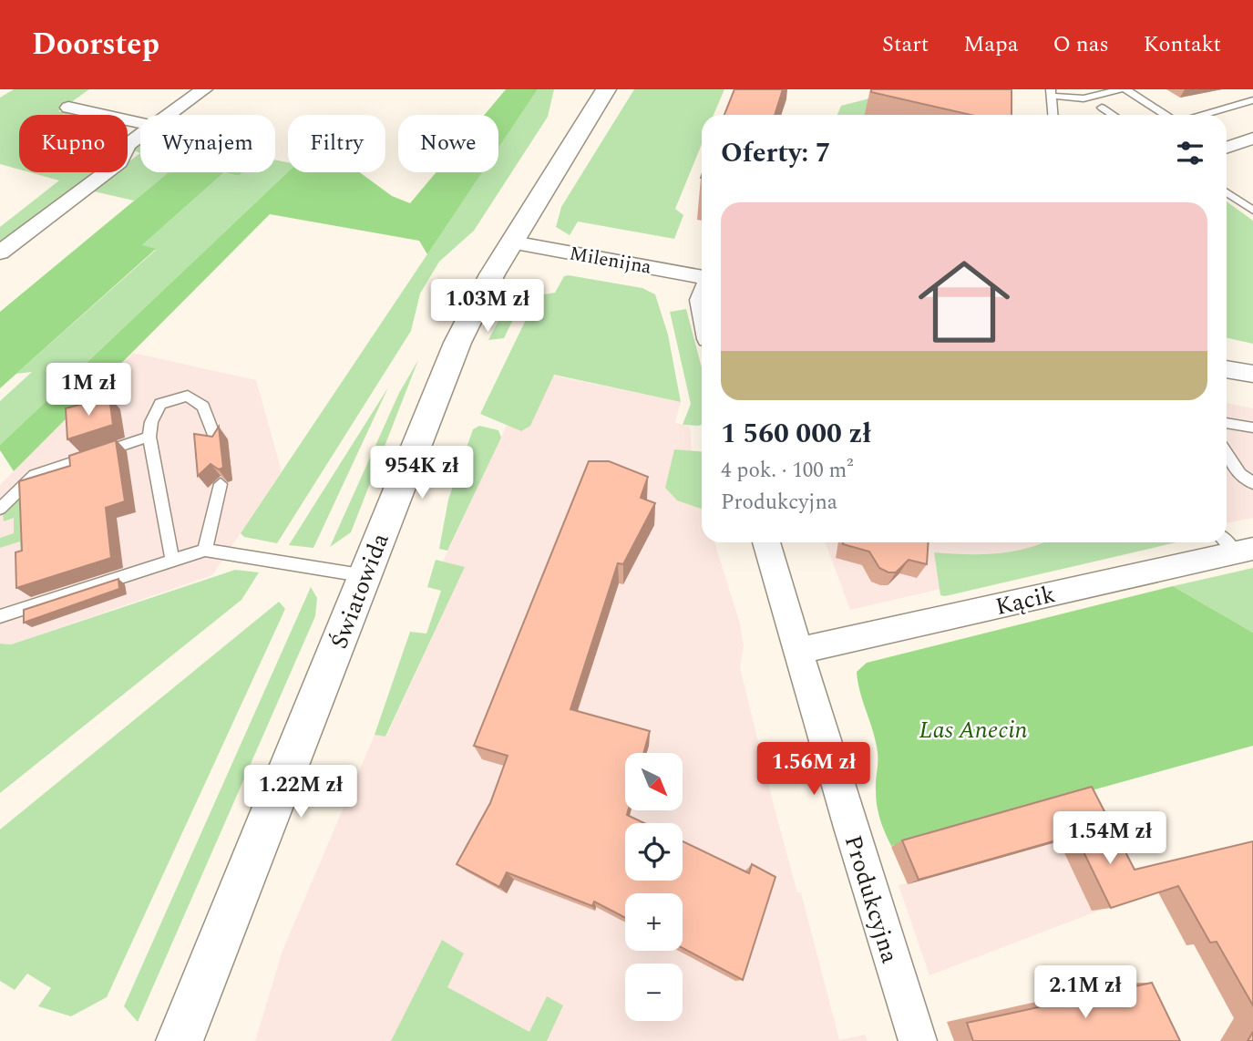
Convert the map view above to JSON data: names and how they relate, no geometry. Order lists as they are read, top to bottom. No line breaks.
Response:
{"streets":{"street":["Milenijna","Światowida","Kącik","Produkcyjna"]},"crossings":[["Milenijna","Światowida"],["Kącik","Produkcyjna"]],"parks":["Las Anecin"],"north":"bottom right","page":{"header":"Doorstep","nav":["Start","Mapa","O nas","Kontakt"],"chip":["Kupno","Wynajem","Filtry","Nowe"],"heading":"Oferty: 7","list":[{"name":"1 560 000 zł","note":"4 pok. · 100 m² · Produkcyjna"}],"price":["1.03M zł","1M zł","954K zł","1.56M zł","1.22M zł","1.54M zł","2.1M zł"],"map_buttons":["+","−"]}}
